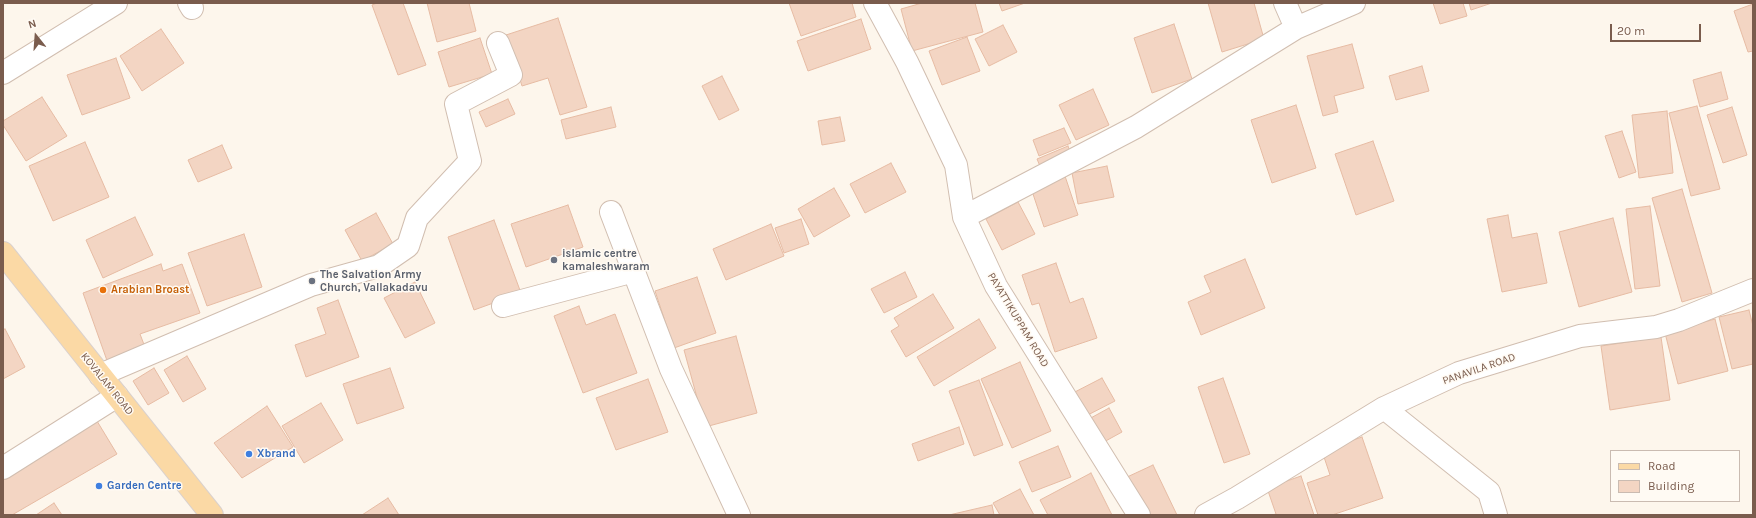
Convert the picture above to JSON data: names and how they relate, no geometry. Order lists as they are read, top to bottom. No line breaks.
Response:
{"streets":{"main road":["KOVALAM ROAD"],"street":["PAYATTIKUPPAM ROAD","PANAVILA ROAD"]},"places":["islamic centre kamaleshwaram","The Salvation Army Church, Vallakadavu","Arabian Broast","Xbrand","Garden Centre"],"legend":["Road","Building"],"scale_bar":"20 m","north":"top"}
